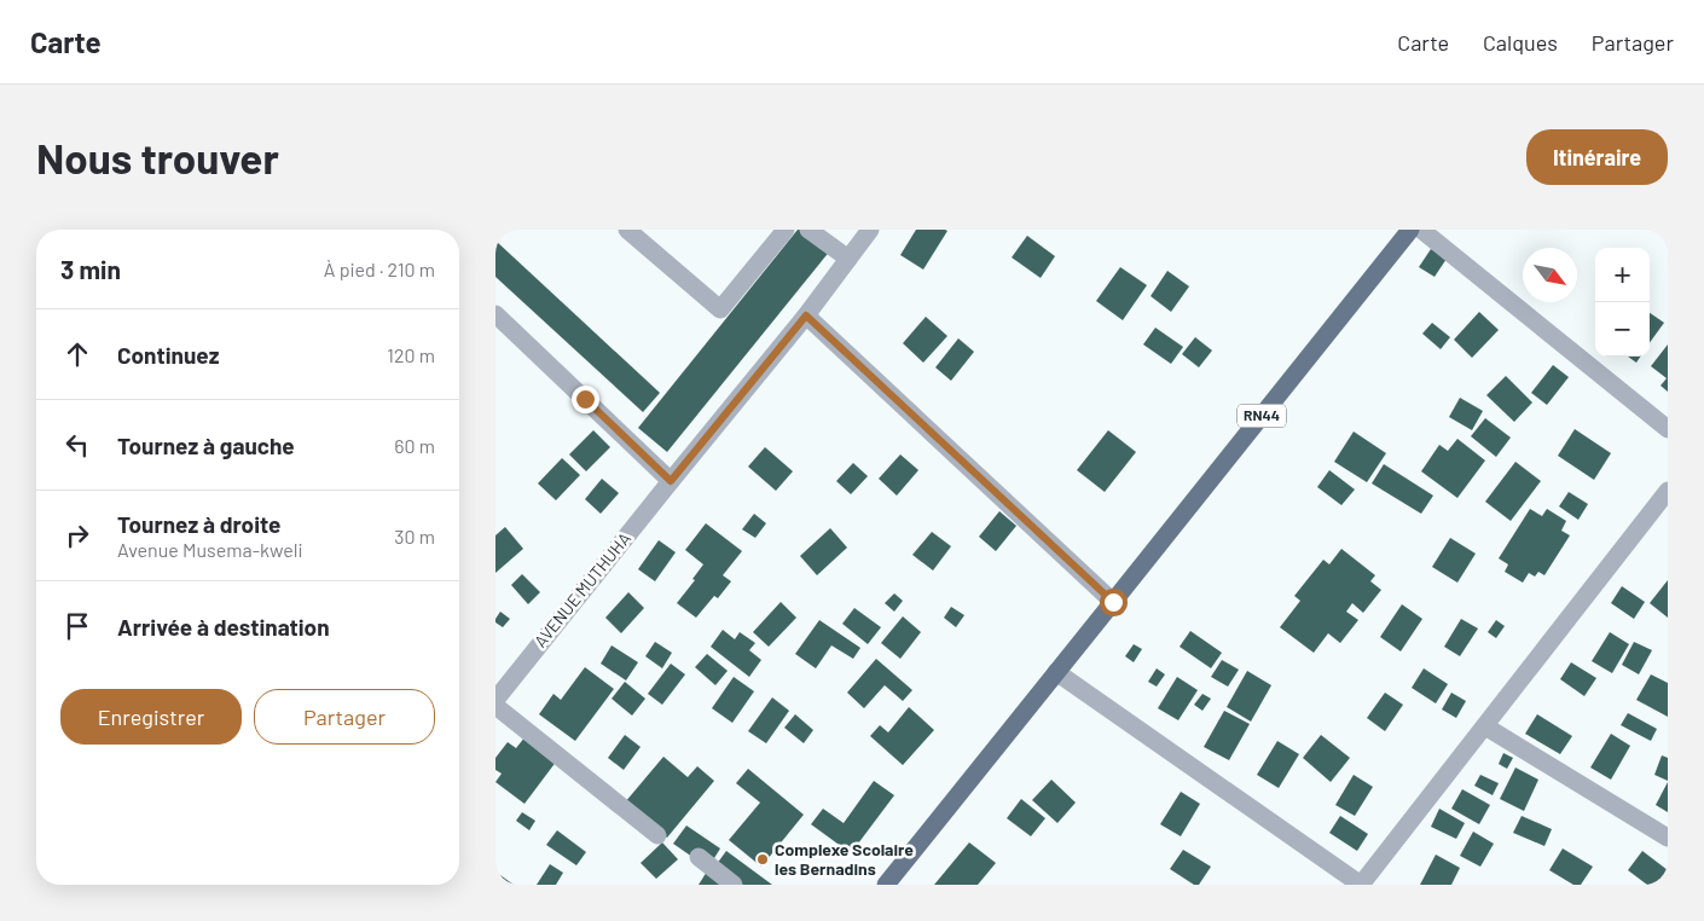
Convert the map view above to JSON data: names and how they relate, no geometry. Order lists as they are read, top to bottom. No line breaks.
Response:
{"streets":{"main road":["RN44"],"street":["AVENUE MUTHUHA"]},"places":["Complexe Scolaire les Bernadins"],"north":"bottom right","page":{"header":"Carte","nav":["Carte","Calques","Partager"],"buttons":["Itinéraire",["Enregistrer","Partager"]],"title":"Nous trouver","heading":["3 min","À pied · 210 m"],"map_buttons":["+","−"],"list":[["Continuez","120 m"],["Tournez à gauche","60 m"],["Tournez à droite","Avenue Musema-kweli","30 m"],"Arrivée à destination"]}}
